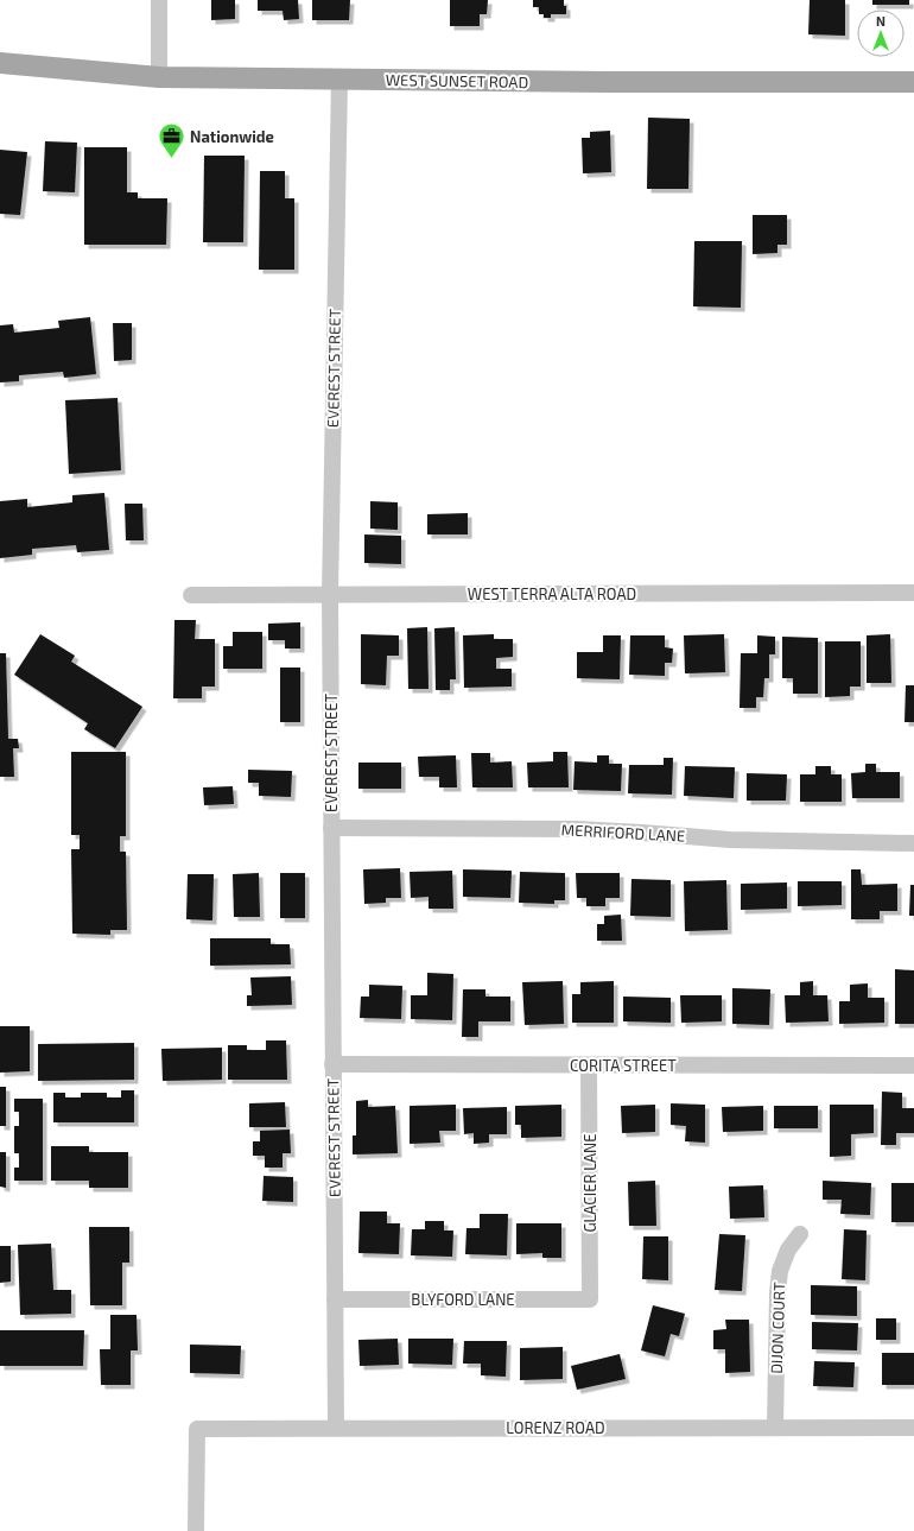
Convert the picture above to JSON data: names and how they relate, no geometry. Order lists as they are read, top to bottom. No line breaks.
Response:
{"streets":{"main road":["WEST SUNSET ROAD"],"street":["EVEREST STREET","WEST TERRA ALTA ROAD","MERRIFORD LANE","CORITA STREET","GLACIER LANE","BLYFORD LANE","DIJON COURT","LORENZ ROAD"]},"crossings":[["WEST SUNSET ROAD","EVEREST STREET"],["EVEREST STREET","WEST TERRA ALTA ROAD"],["EVEREST STREET","MERRIFORD LANE"],["EVEREST STREET","CORITA STREET"],["EVEREST STREET","BLYFORD LANE"],["EVEREST STREET","LORENZ ROAD"],["CORITA STREET","GLACIER LANE"],["GLACIER LANE","BLYFORD LANE"],["DIJON COURT","LORENZ ROAD"]],"places":{"office":["Nationwide"]},"north":"top"}
